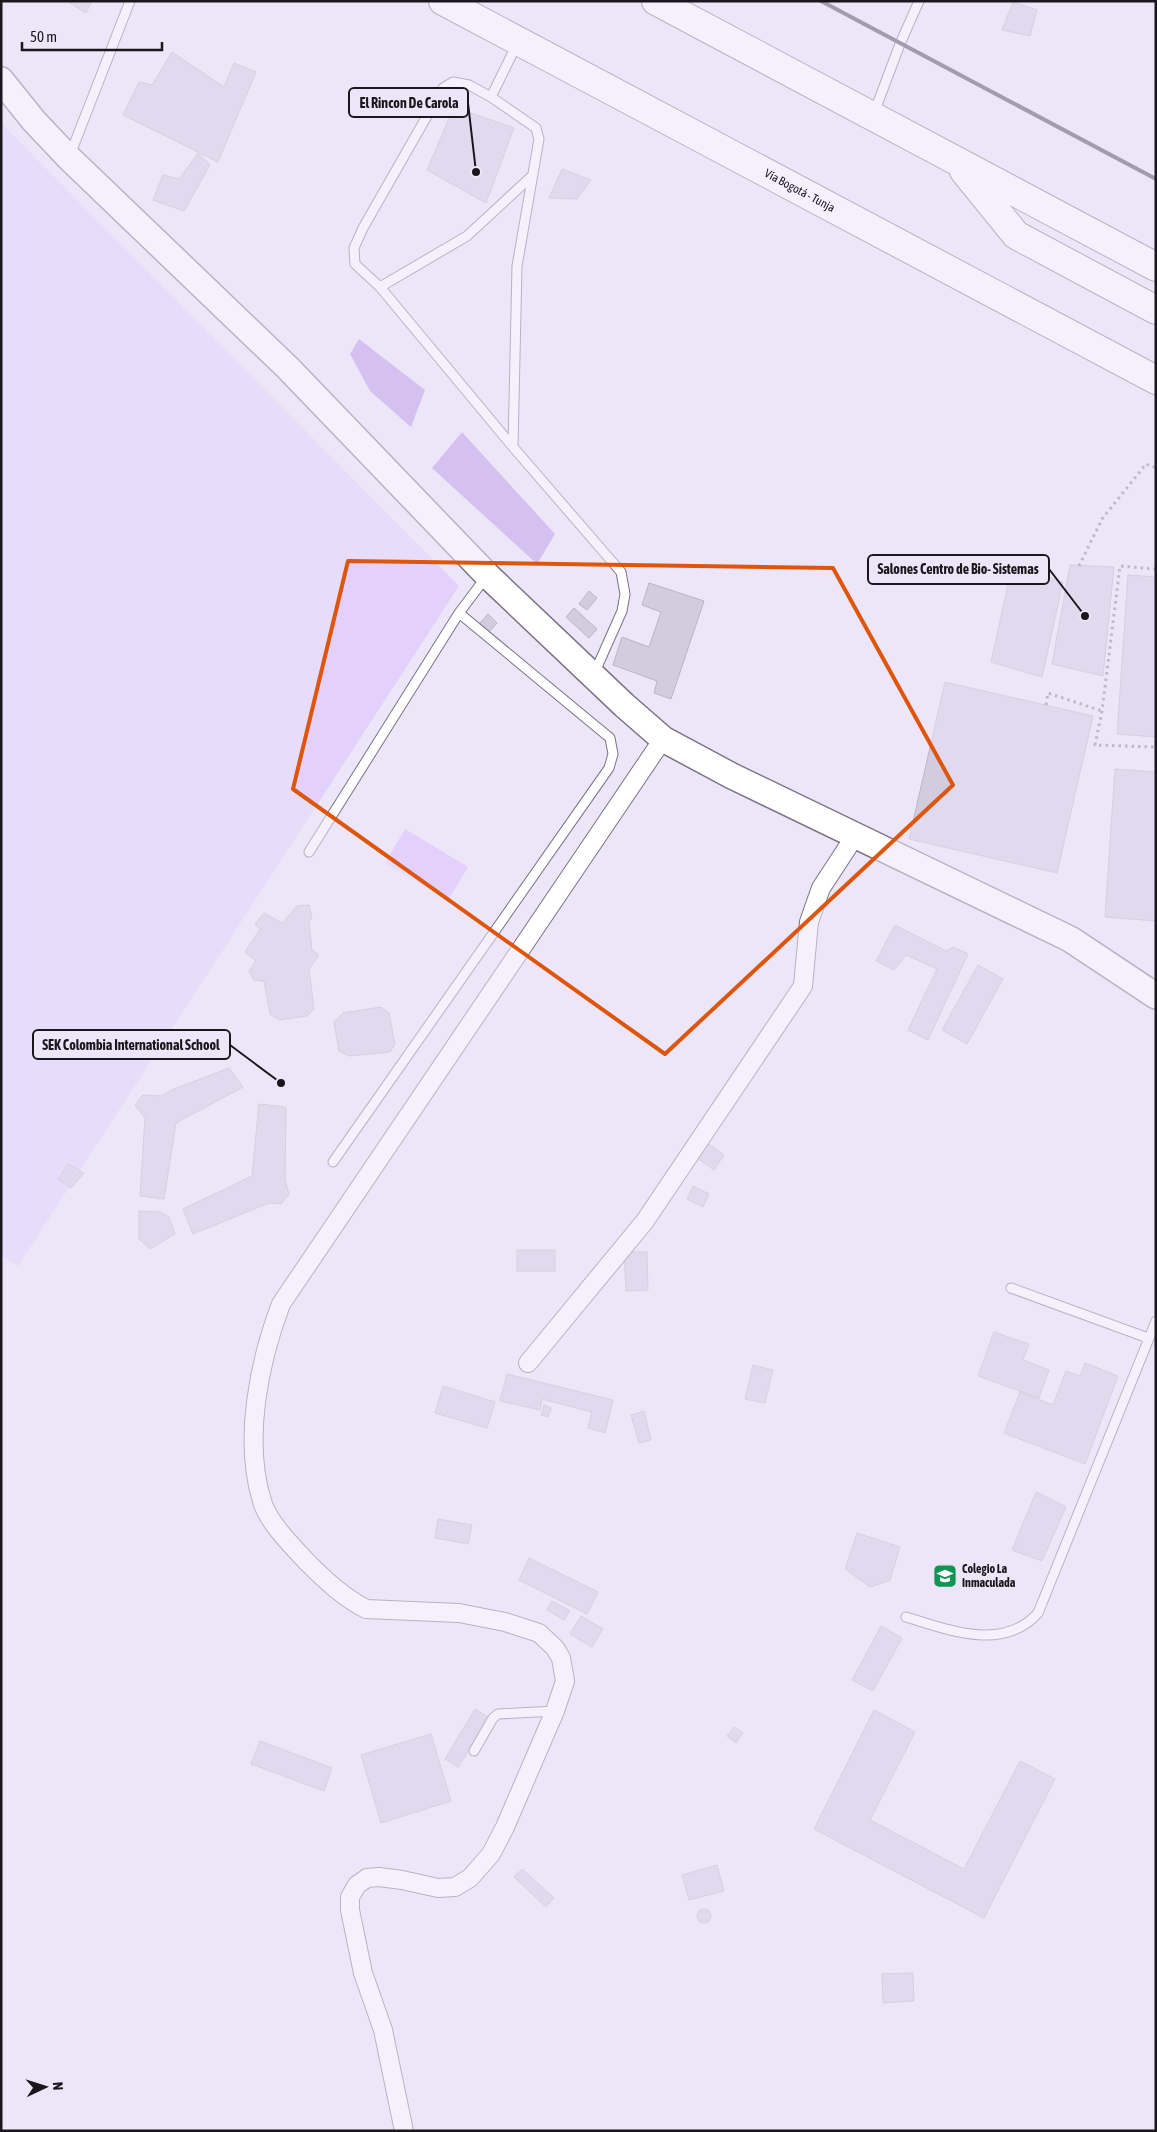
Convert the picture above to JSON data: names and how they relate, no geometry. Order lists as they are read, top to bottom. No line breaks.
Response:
{"streets":{"highway":["Vía Bogotá - Tunja"]},"places":{"other":["El Rincon De Carola","Salones Centro de Bio- Sistemas","SEK Colombia International School"],"school or university":["Colegio La Inmaculada"]},"scale_bar":"50 m","north":"right"}
